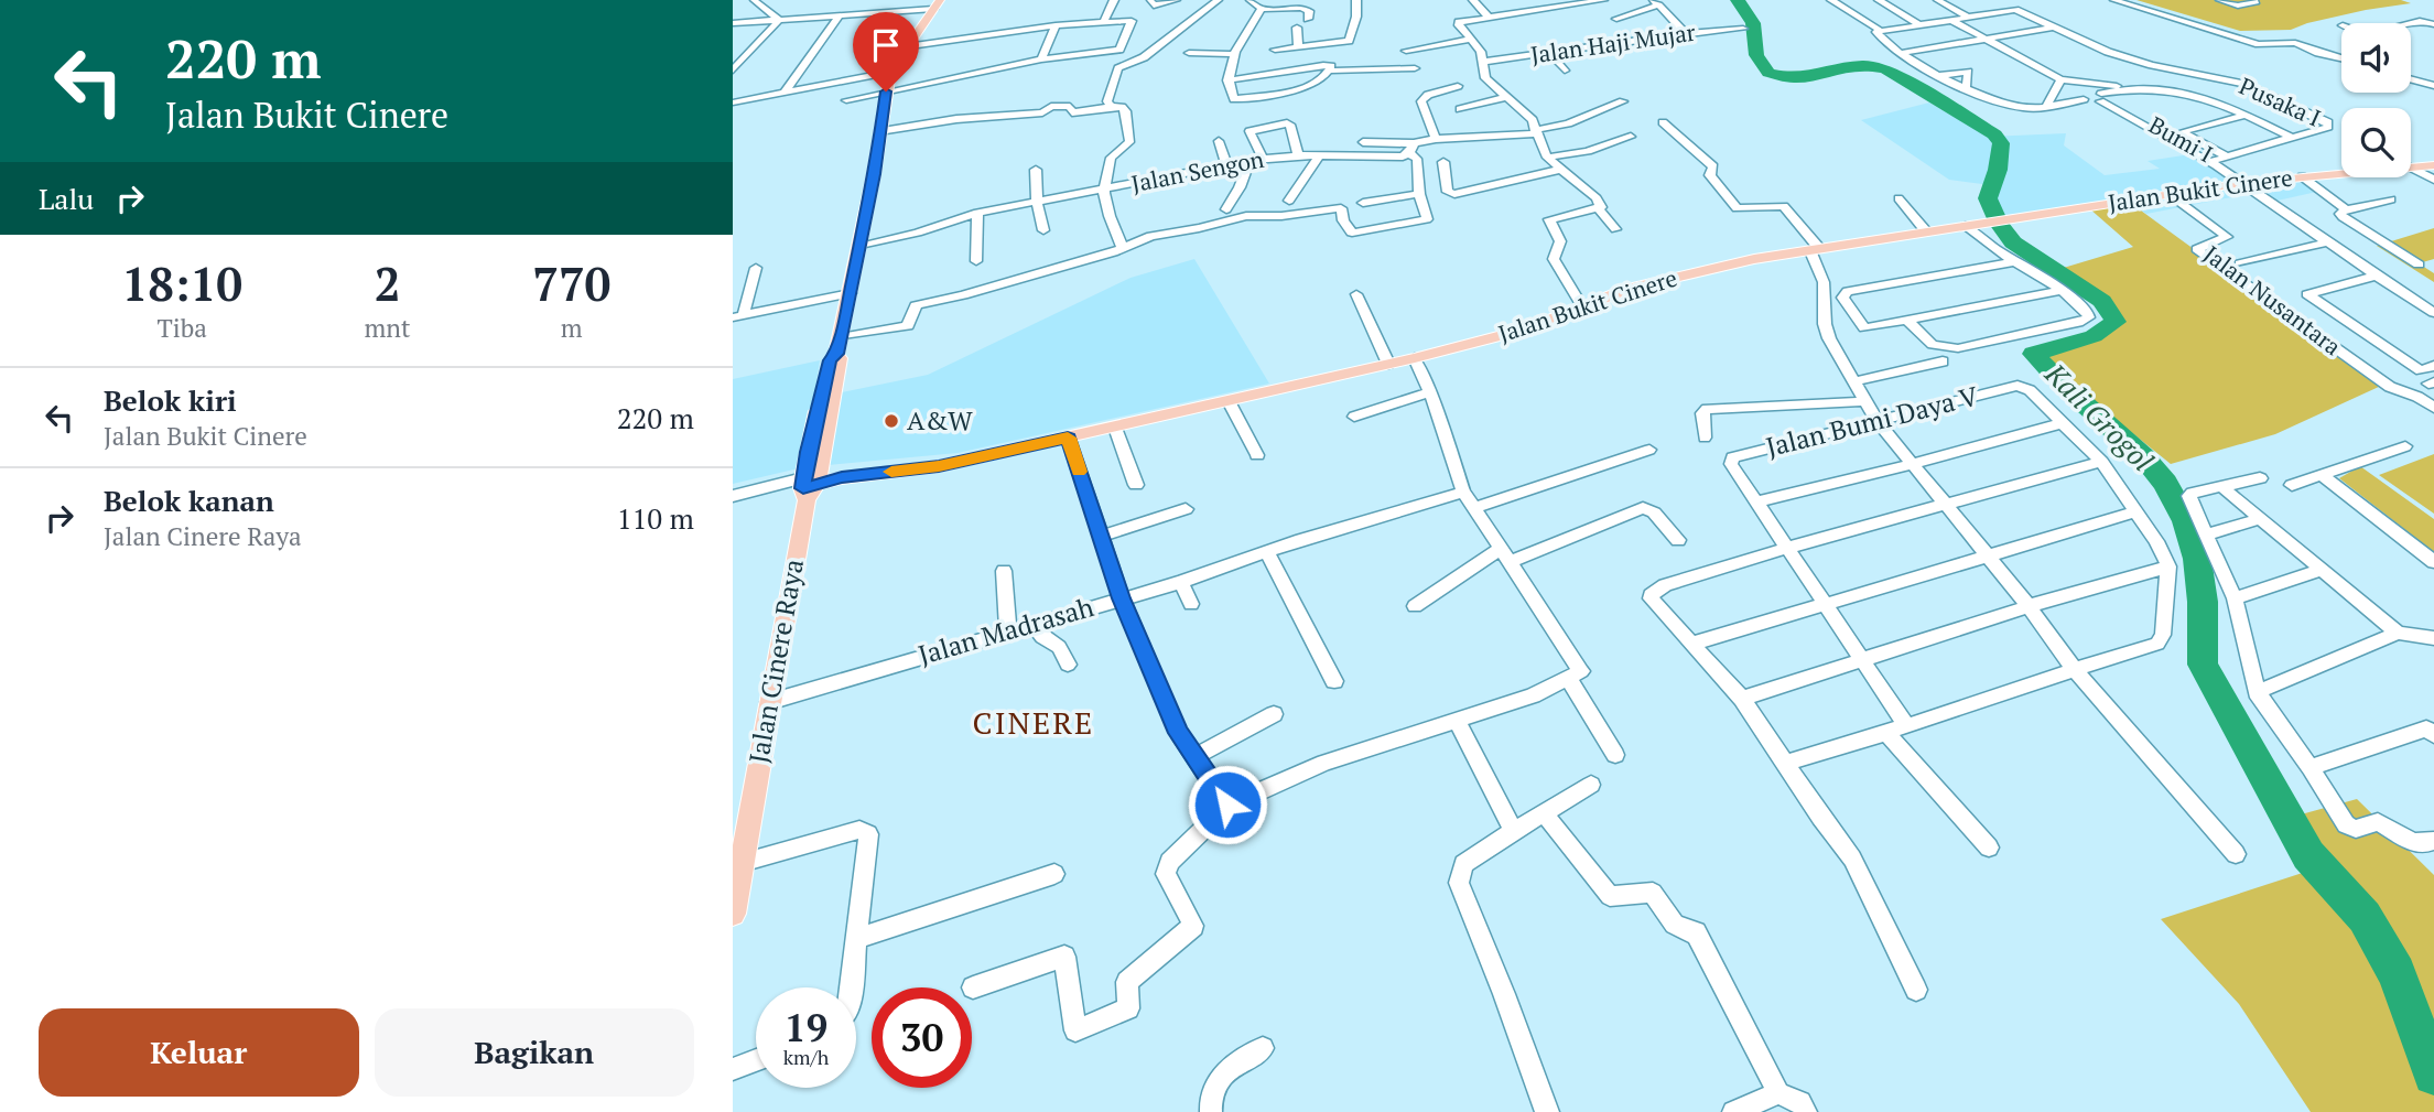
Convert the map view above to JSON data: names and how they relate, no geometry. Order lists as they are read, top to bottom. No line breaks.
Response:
{"streets":{"main road":["Jalan Bukit Cinere","Jalan Cinere Raya"],"street":["Jalan Haji Mujar","Pusaka I","Bumi I","Jalan Sengon","Jalan Nusantara","Jalan Bumi Daya V","Jalan Madrasah"]},"crossings":[["Pusaka I","Bumi I"],["Bumi I","Jalan Bukit Cinere"],["Jalan Sengon","Jalan Cinere Raya"],["Jalan Bukit Cinere","Jalan Nusantara"],["Jalan Bukit Cinere","Jalan Cinere Raya"],["Jalan Madrasah","Jalan Cinere Raya"]],"districts":["CINERE"],"water":["Kali Grogol"],"places":["A&W"],"page":{"turn":["220 m","Jalan Bukit Cinere"],"then":"Lalu","eta":["18:10","Tiba","2","mnt","770","m"],"list":[{"name":"Belok kiri","note":"Jalan Bukit Cinere","value":"220 m"},{"name":"Belok kanan","note":"Jalan Cinere Raya","value":"110 m"}],"speed":"19 km/h","limit":"30","buttons":["Keluar","Bagikan"]}}
